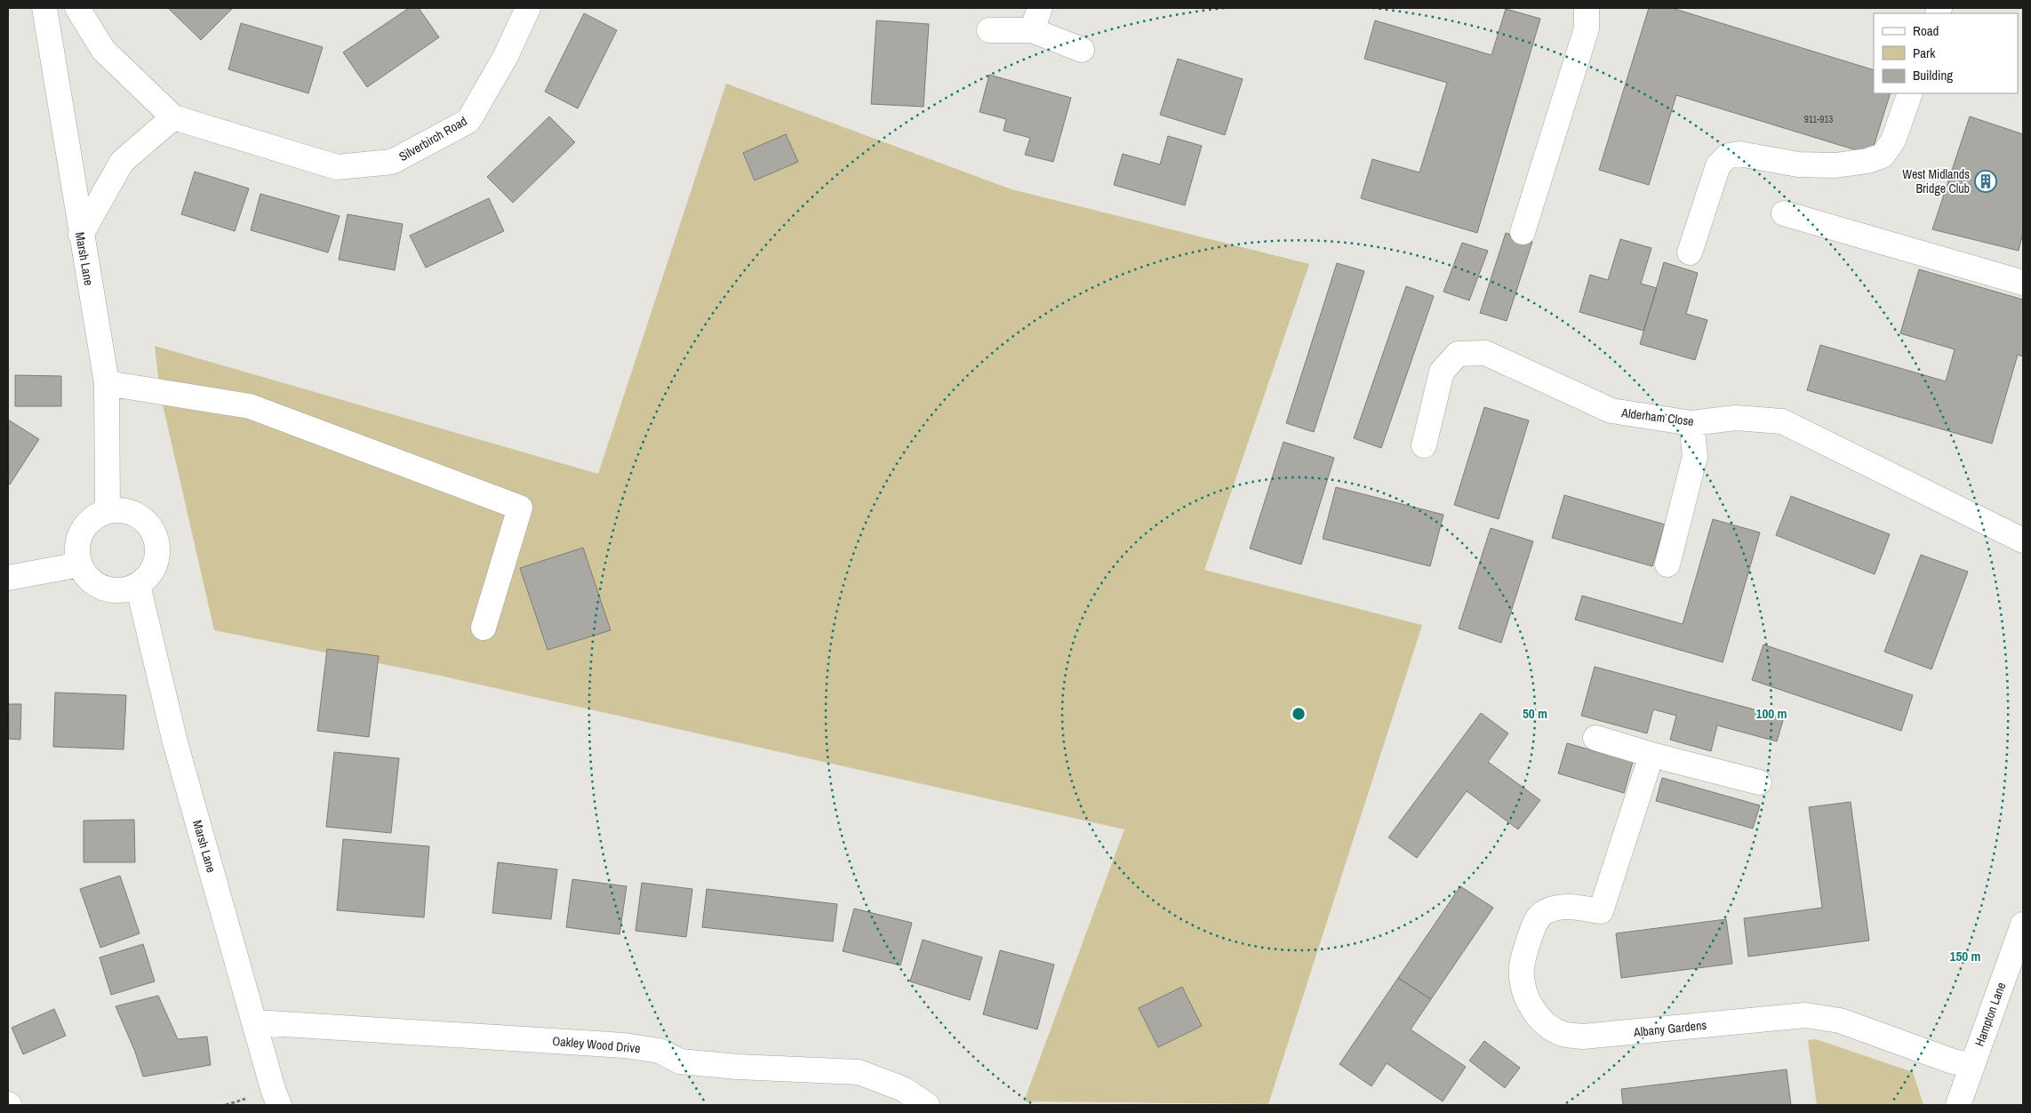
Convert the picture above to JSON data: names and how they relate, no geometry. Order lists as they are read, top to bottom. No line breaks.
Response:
{"streets":{"street":["Silverbirch Road","Marsh Lane","Alderham Close","Hampton Lane","Albany Gardens","Oakley Wood Drive"]},"crossings":[["Marsh Lane","Oakley Wood Drive"],["Hampton Lane","Albany Gardens"]],"places":{"building":["West Midlands Bridge Club"]},"house_numbers":["911-913"],"legend":["Road","Park","Building"],"rings":["50 m","100 m","150 m"]}
